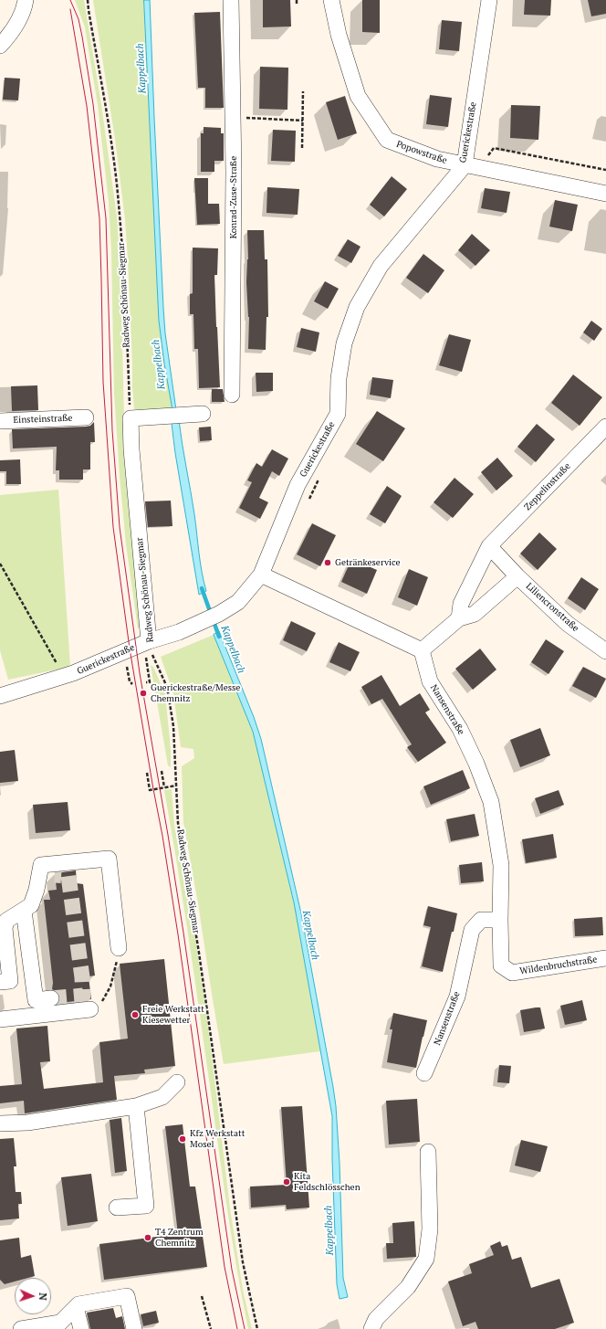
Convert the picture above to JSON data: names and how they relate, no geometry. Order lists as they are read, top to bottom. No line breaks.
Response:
{"streets":{"street":["Guerickestraße","Popowstraße","Konrad-Zuse-Straße","Radweg Schönau-Siegmar","Einsteinstraße","Zeppelinstraße","Liliencronstraße","Nansenstraße","Wildenbruchstraße"]},"crossings":[["Guerickestraße","Popowstraße"],["Guerickestraße","Radweg Schönau-Siegmar"],["Nansenstraße","Wildenbruchstraße"]],"water":["Kappelbach"],"places":["Getränkeservice","Guerickestraße/Messe Chemnitz","Freie Werkstatt Kiesewetter","Kfz Werkstatt Mosel","Kita Feldschlösschen","T4 Zentrum Chemnitz"],"north":"right"}
